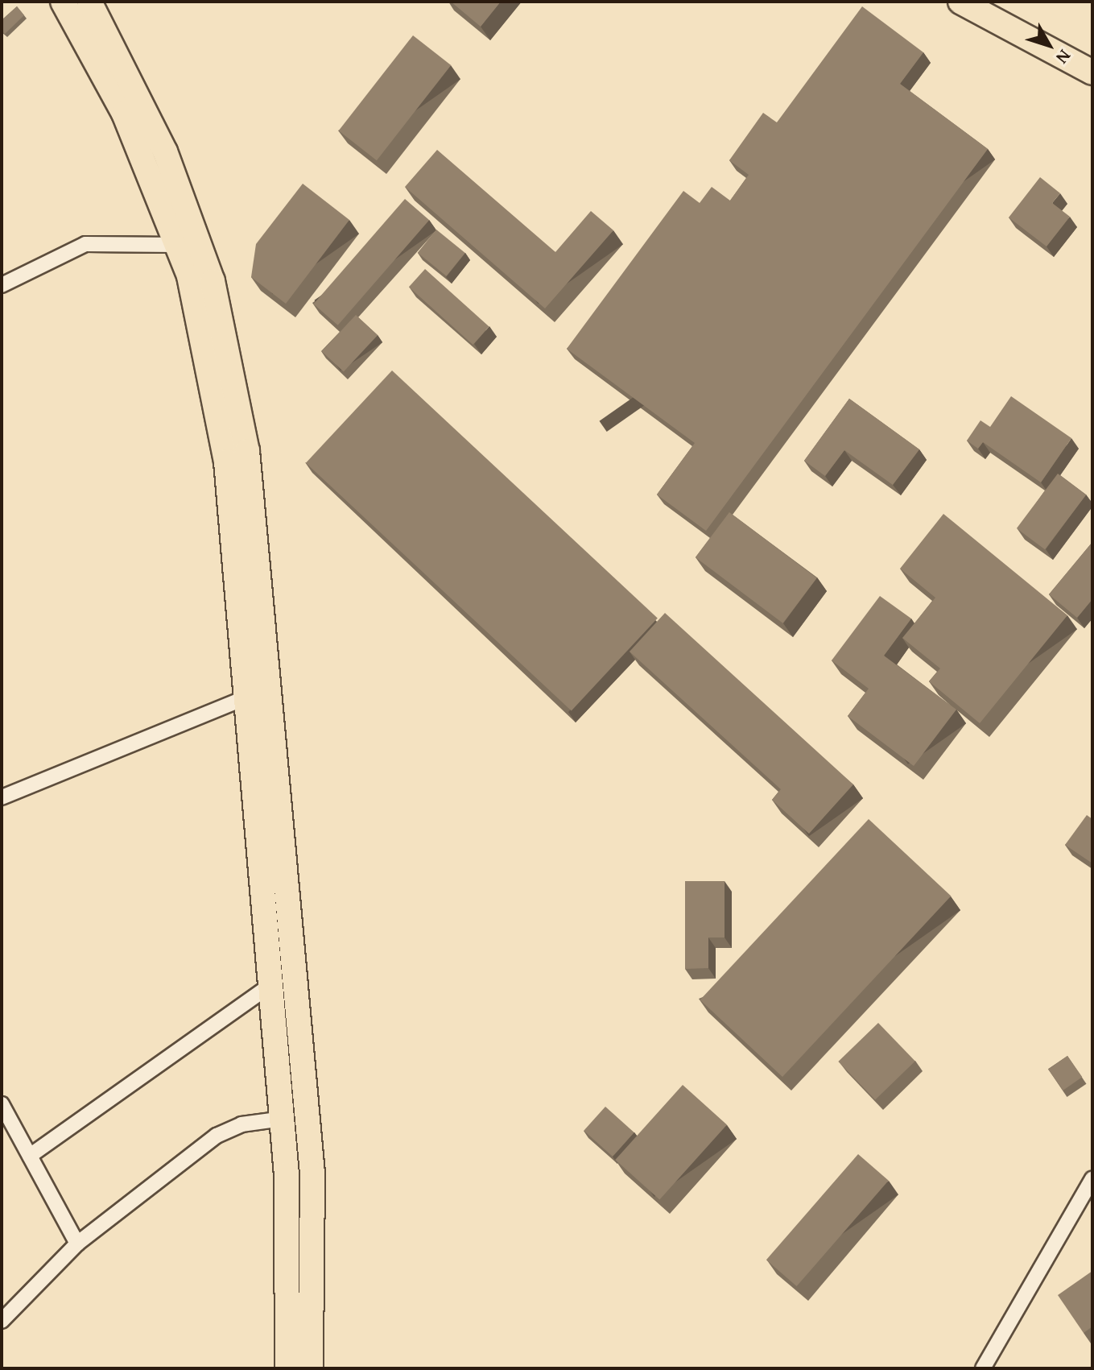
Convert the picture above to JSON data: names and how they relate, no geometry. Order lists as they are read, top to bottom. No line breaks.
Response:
{"north":"bottom right"}
